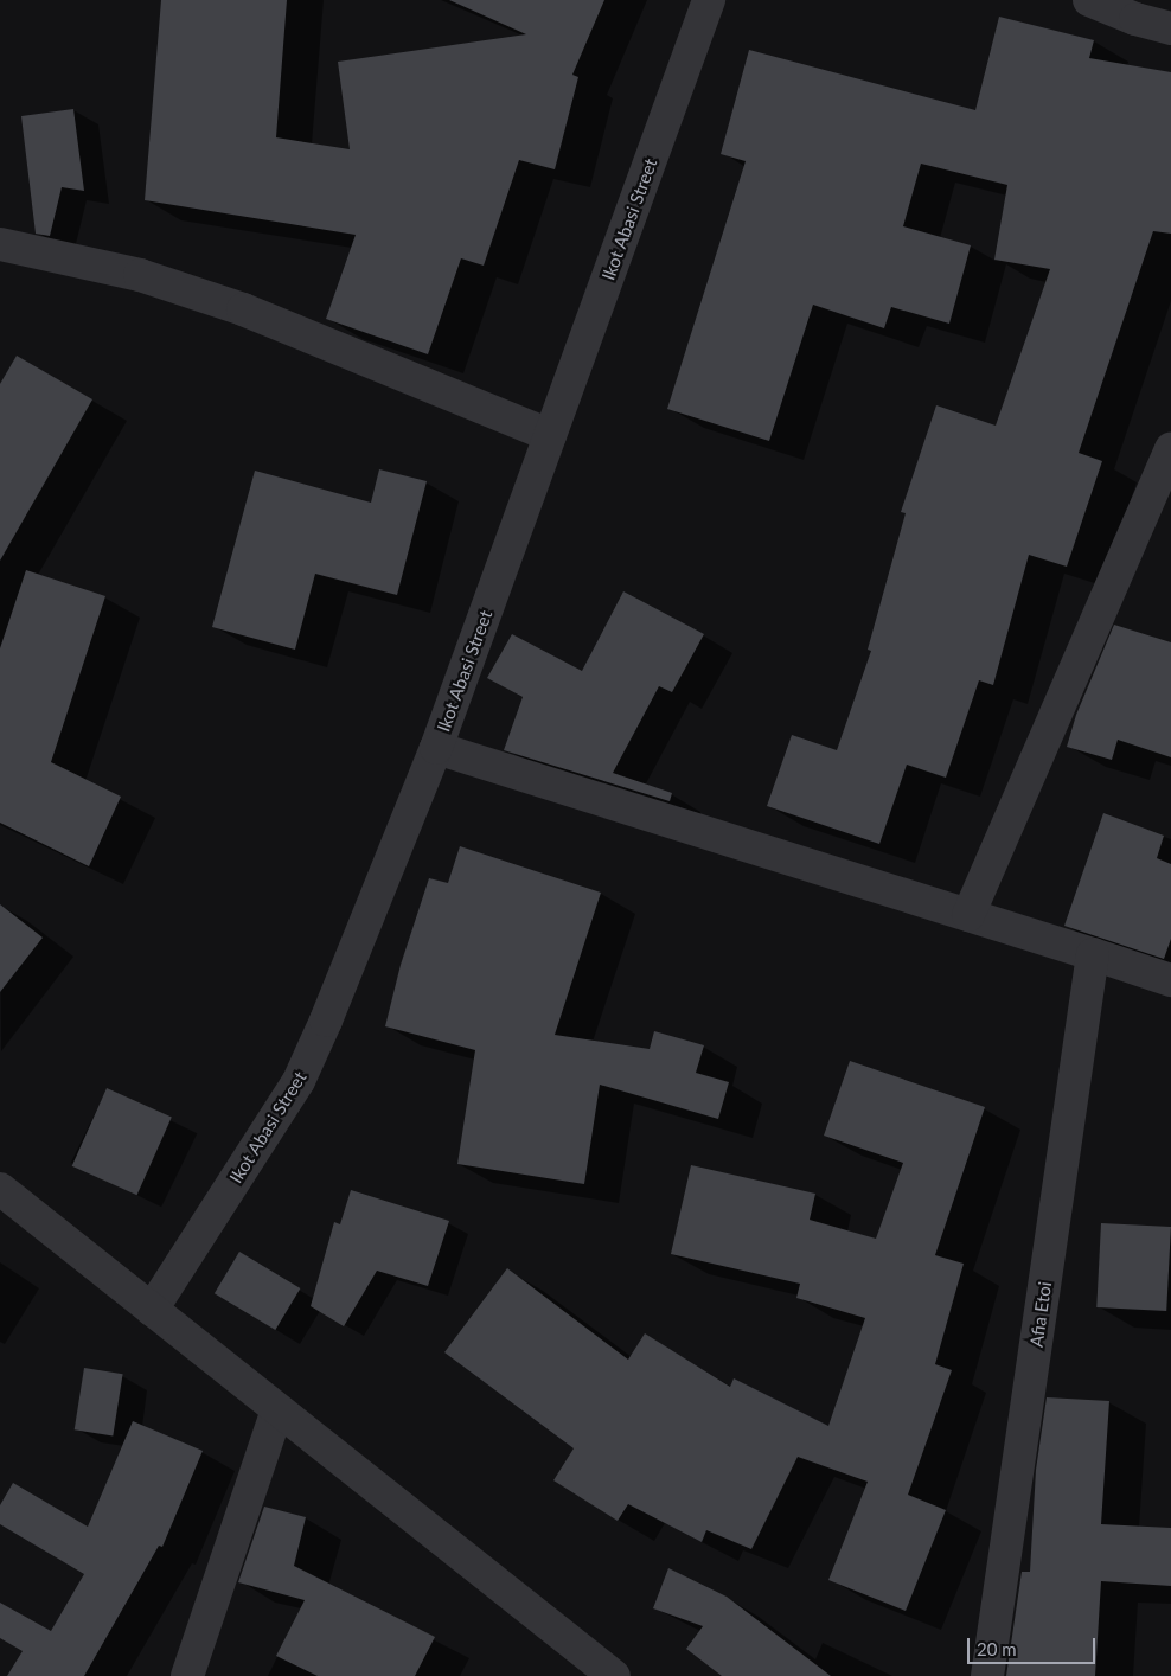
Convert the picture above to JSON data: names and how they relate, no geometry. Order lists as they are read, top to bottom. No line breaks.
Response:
{"streets":{"street":["Ikot Abasi Street","Afia Etoi"]},"scale_bar":"20 m"}
